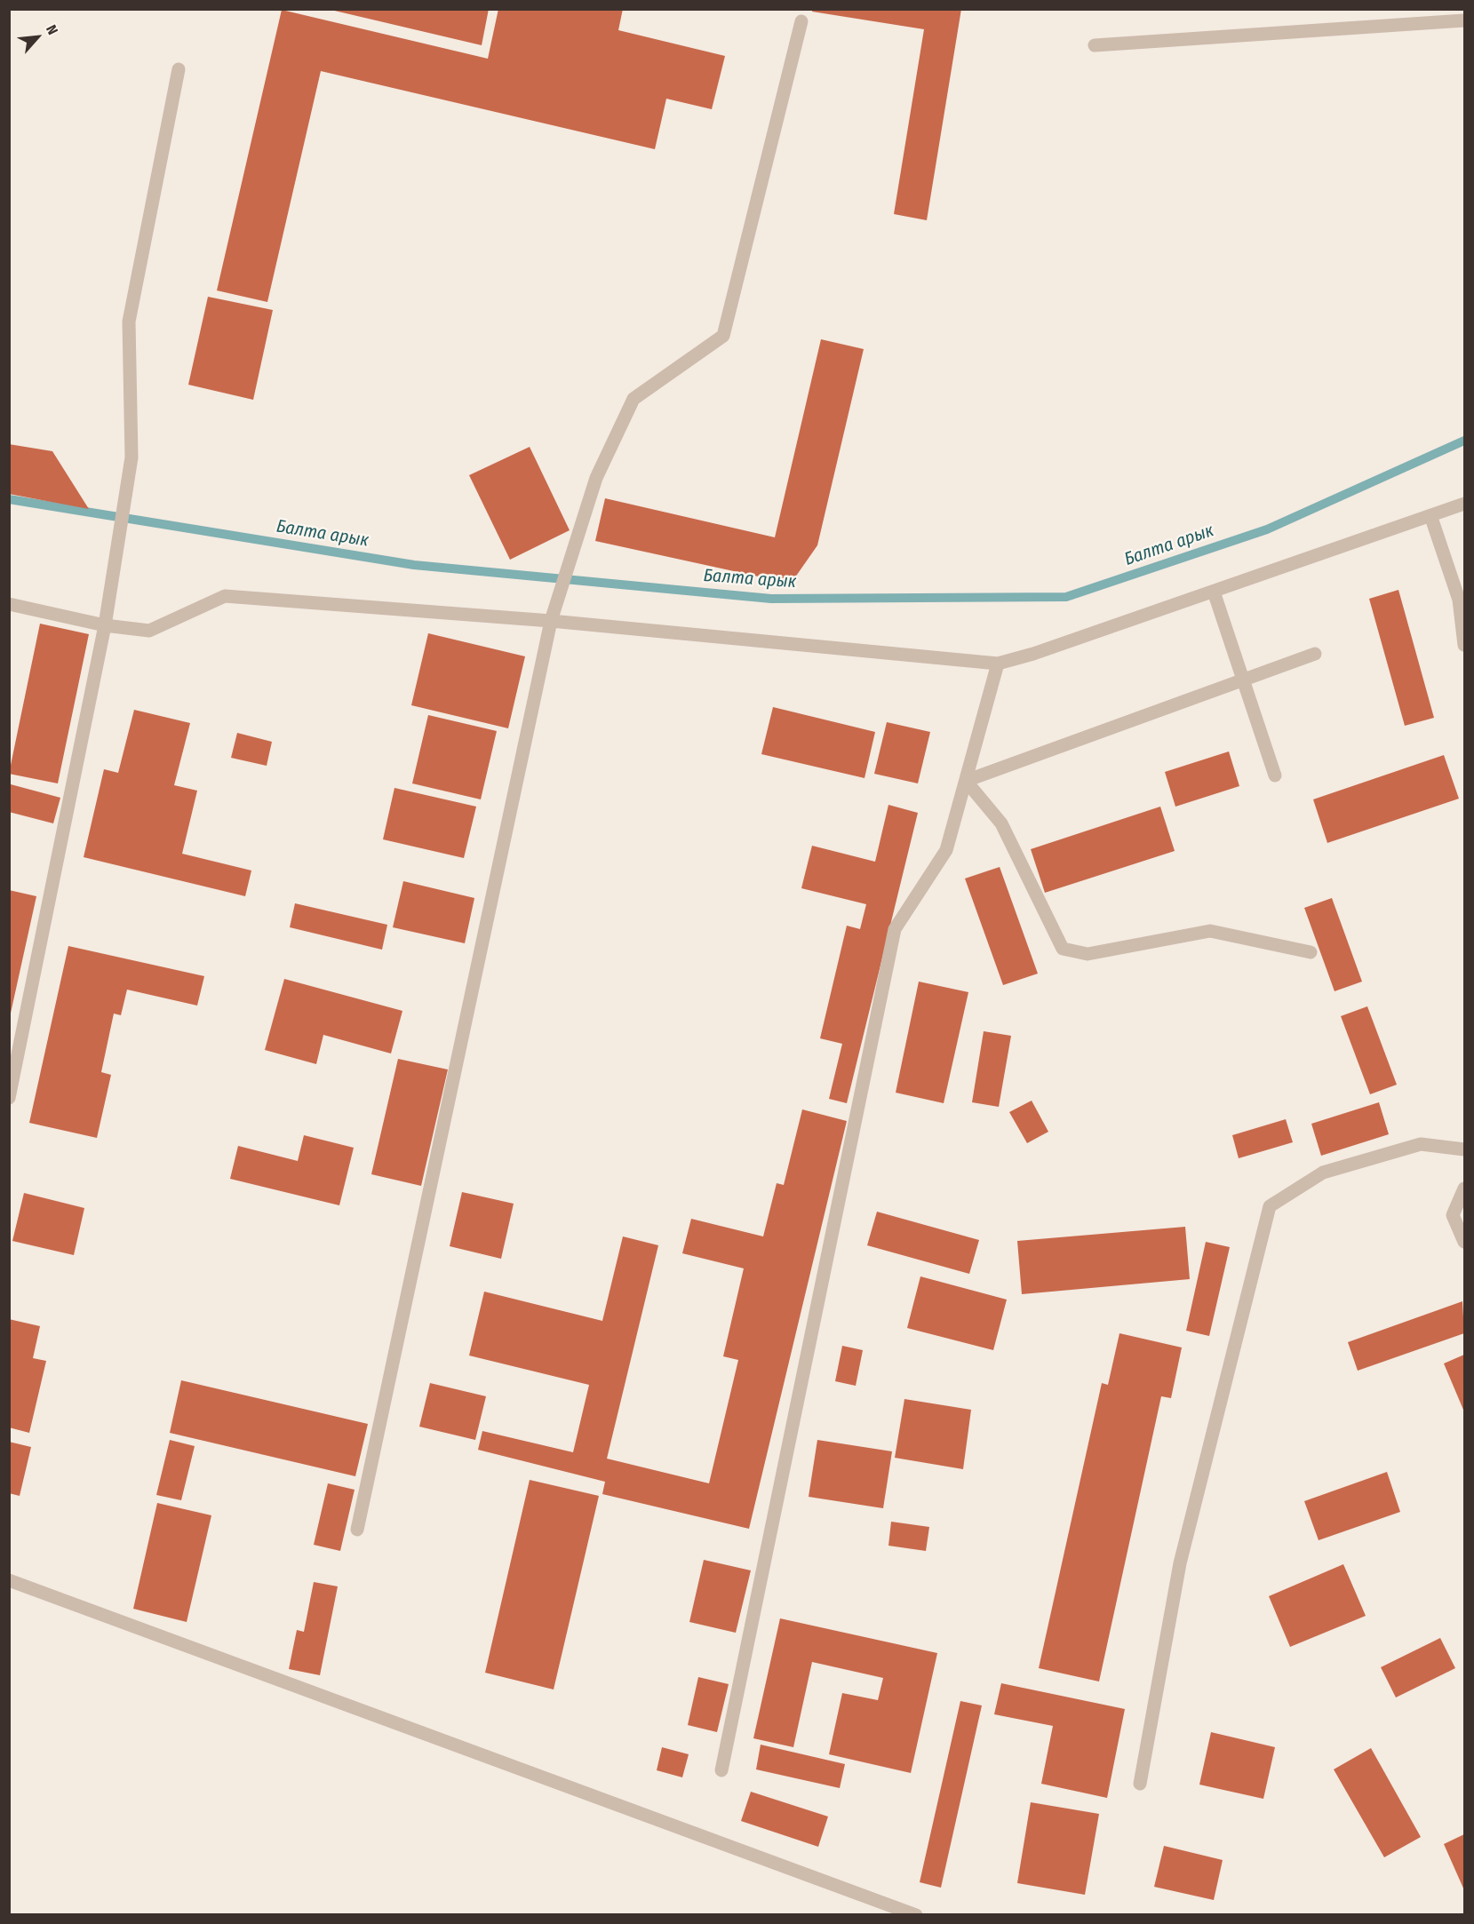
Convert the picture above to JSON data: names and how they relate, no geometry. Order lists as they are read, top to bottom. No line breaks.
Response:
{"water":["Балта арык"],"north":"top right"}
